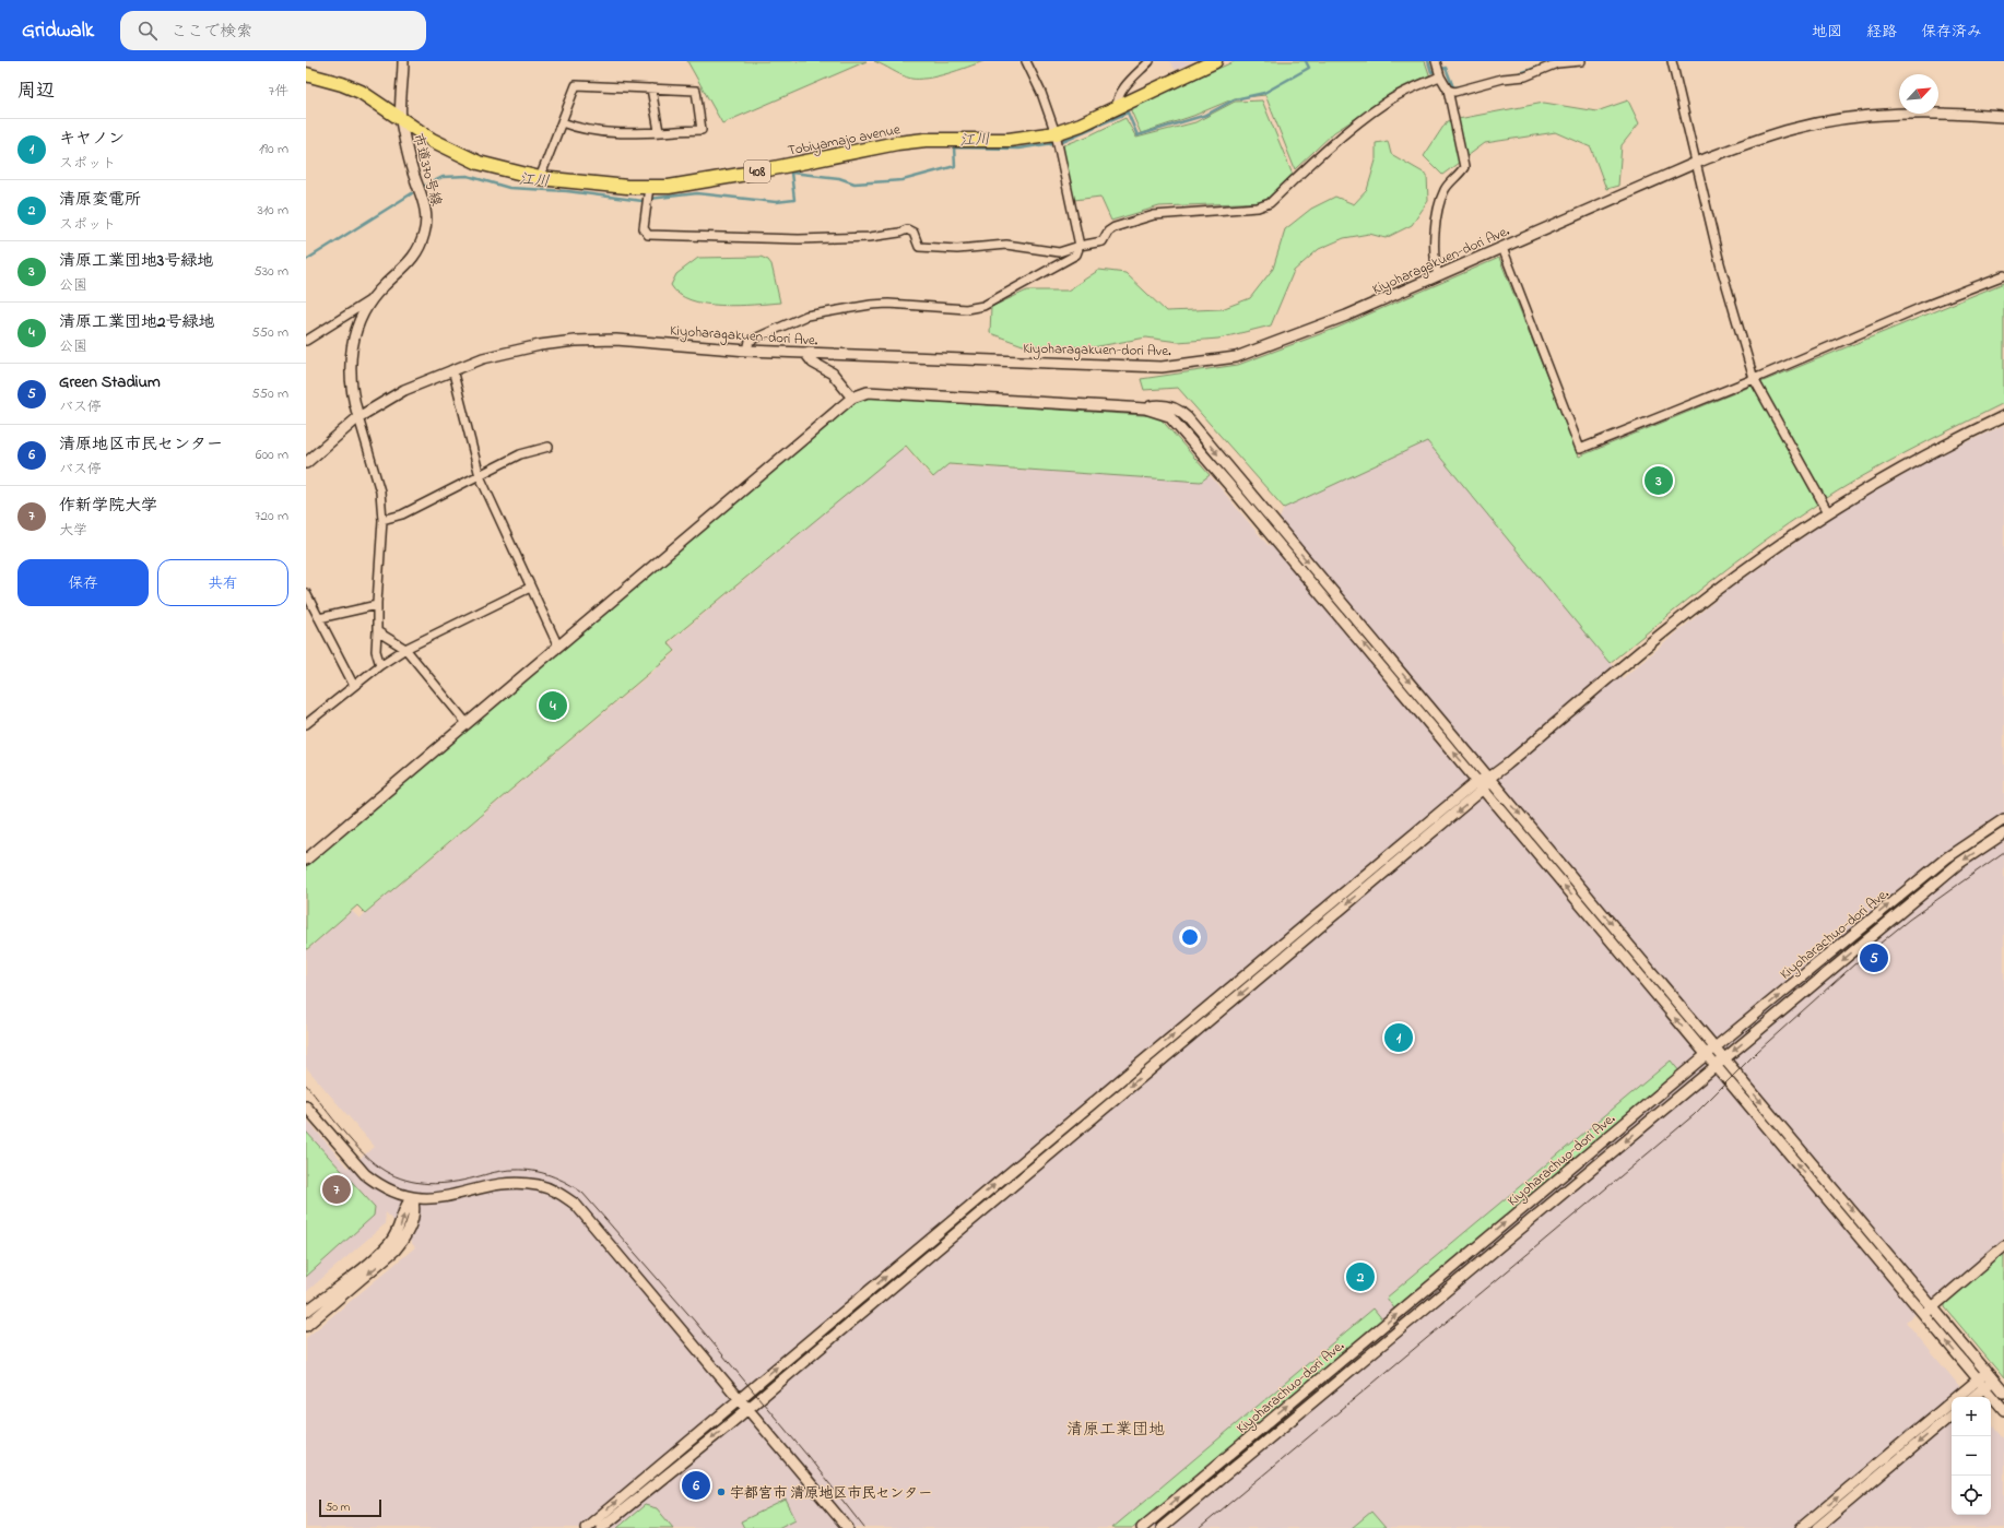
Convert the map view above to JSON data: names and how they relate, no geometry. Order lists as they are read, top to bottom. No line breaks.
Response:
{"streets":{"highway":["Tobiyamajo avenue","408"],"street":["市道370号線","Kiyoharagakuen-dori Ave.","Kiyoharachuo-dori Ave."]},"crossings":[["Tobiyamajo avenue","市道370号線"],["市道370号線","Kiyoharagakuen-dori Ave."]],"districts":["清原工業団地"],"water":["江川"],"places":["宇都宮市 清原地区市民センター"],"scale_bar":"50 m","north":"top right","page":{"header":"Gridwalk","search":"ここで検索","nav":["地図","経路","保存済み"],"heading":["周辺","7件"],"list":[{"mark":"1","name":"キヤノン","note":"スポット","value":"190 m"},{"mark":"2","name":"清原変電所","note":"スポット","value":"310 m"},{"mark":"3","name":"清原工業団地3号緑地","note":"公園","value":"530 m"},{"mark":"4","name":"清原工業団地2号緑地","note":"公園","value":"550 m"},{"mark":"5","name":"Green Stadium","note":"バス停","value":"550 m"},{"mark":"6","name":"清原地区市民センター","note":"バス停","value":"600 m"},{"mark":"7","name":"作新学院大学","note":"大学","value":"720 m"}],"pins":["3","4","5","1","7","2","6"],"buttons":["保存","共有"],"map_buttons":["+","−"],"scale":"50 m"}}
